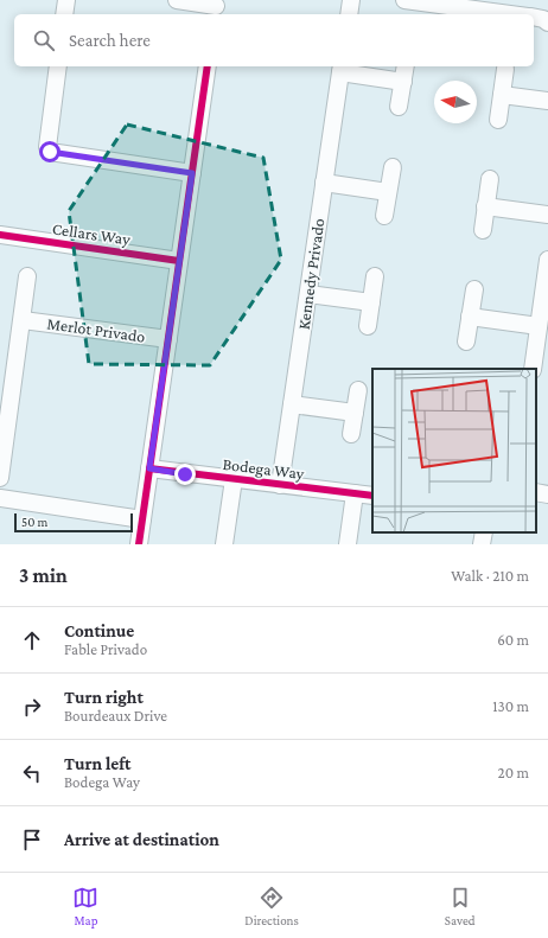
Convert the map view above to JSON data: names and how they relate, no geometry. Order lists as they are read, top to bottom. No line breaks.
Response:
{"streets":{"street":["Cellars Way","Kennedy Privado","Merlot Privado","Bodega Way"]},"crossings":[["Kennedy Privado","Bodega Way"]],"scale_bar":"50 m","north":"left","page":{"search":"Search here","scale":"50 m","heading":["3 min","Walk · 210 m"],"list":[["Continue","Fable Privado","60 m"],["Turn right","Bourdeaux Drive","130 m"],["Turn left","Bodega Way","20 m"],"Arrive at destination"],"nav":["Map","Directions","Saved"]}}
